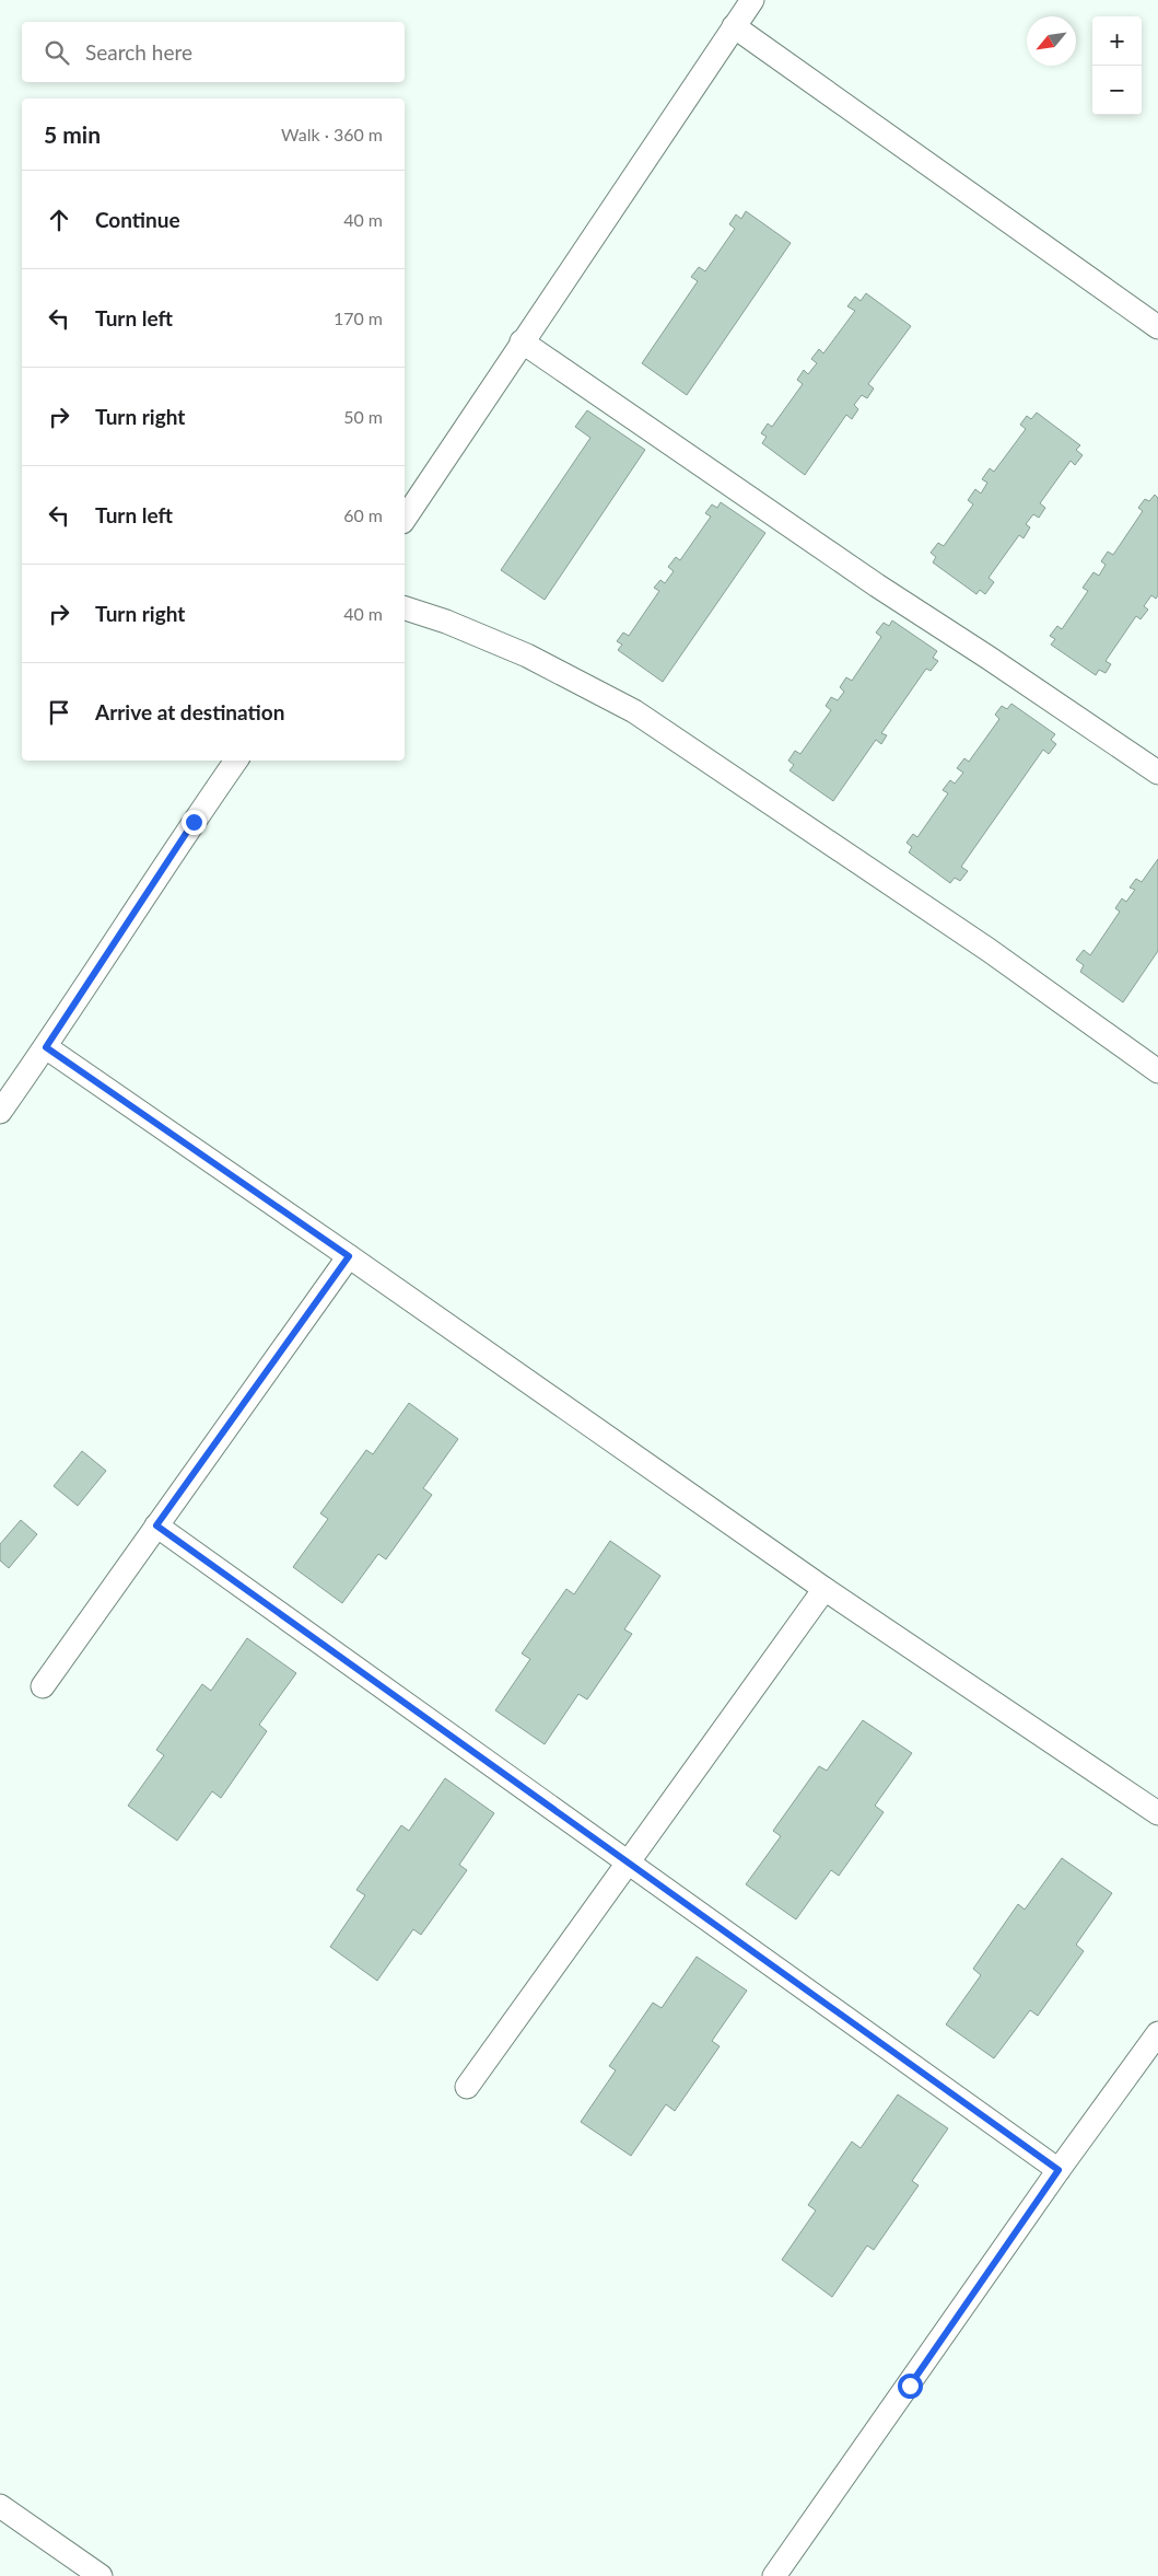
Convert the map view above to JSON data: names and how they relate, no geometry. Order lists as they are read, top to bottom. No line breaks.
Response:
{"north":"bottom left","page":{"map_buttons":["+","−"],"search":"Search here","heading":["5 min","Walk · 360 m"],"list":[["Continue","40 m"],["Turn left","170 m"],["Turn right","50 m"],["Turn left","60 m"],["Turn right","40 m"],"Arrive at destination"]}}
